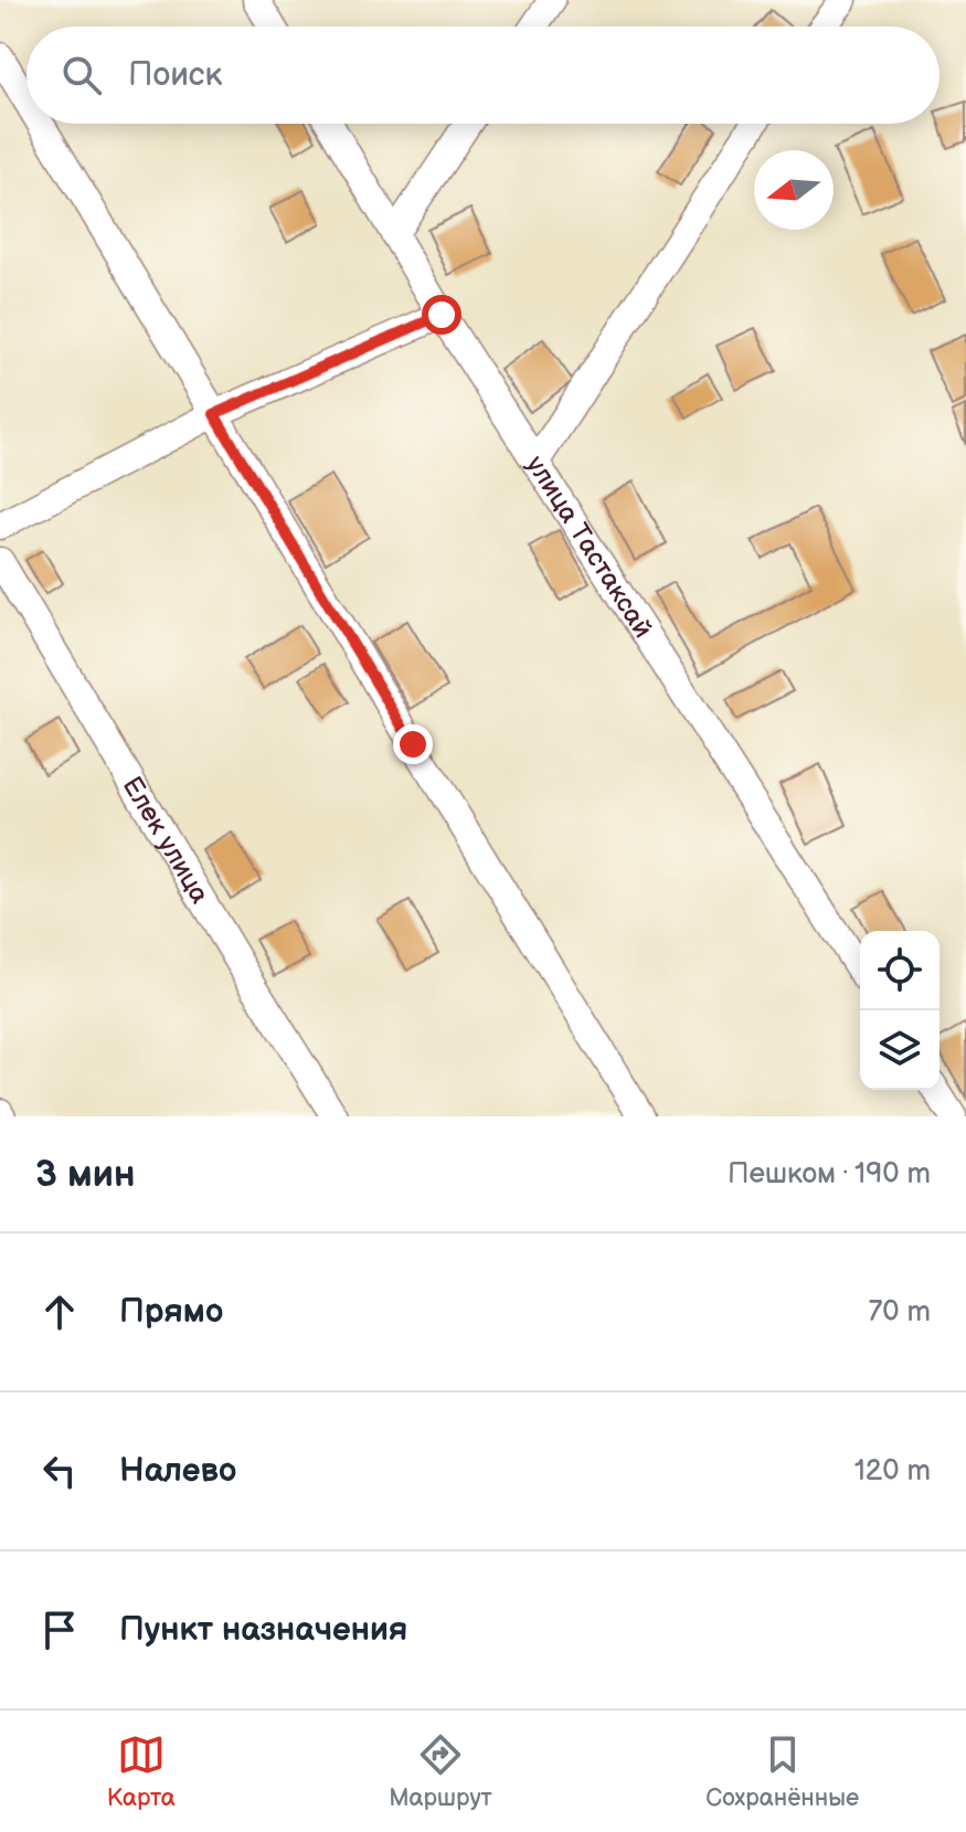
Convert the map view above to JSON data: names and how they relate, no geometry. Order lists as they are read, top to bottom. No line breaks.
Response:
{"streets":{"street":["улица Тастаксай","Елек улица"]},"north":"left","page":{"search":"Поиск","heading":["3 мин","Пешком · 190 m"],"list":[["Прямо","70 m"],["Налево","120 m"],"Пункт назначения"],"nav":["Карта","Маршрут","Сохранённые"]}}
